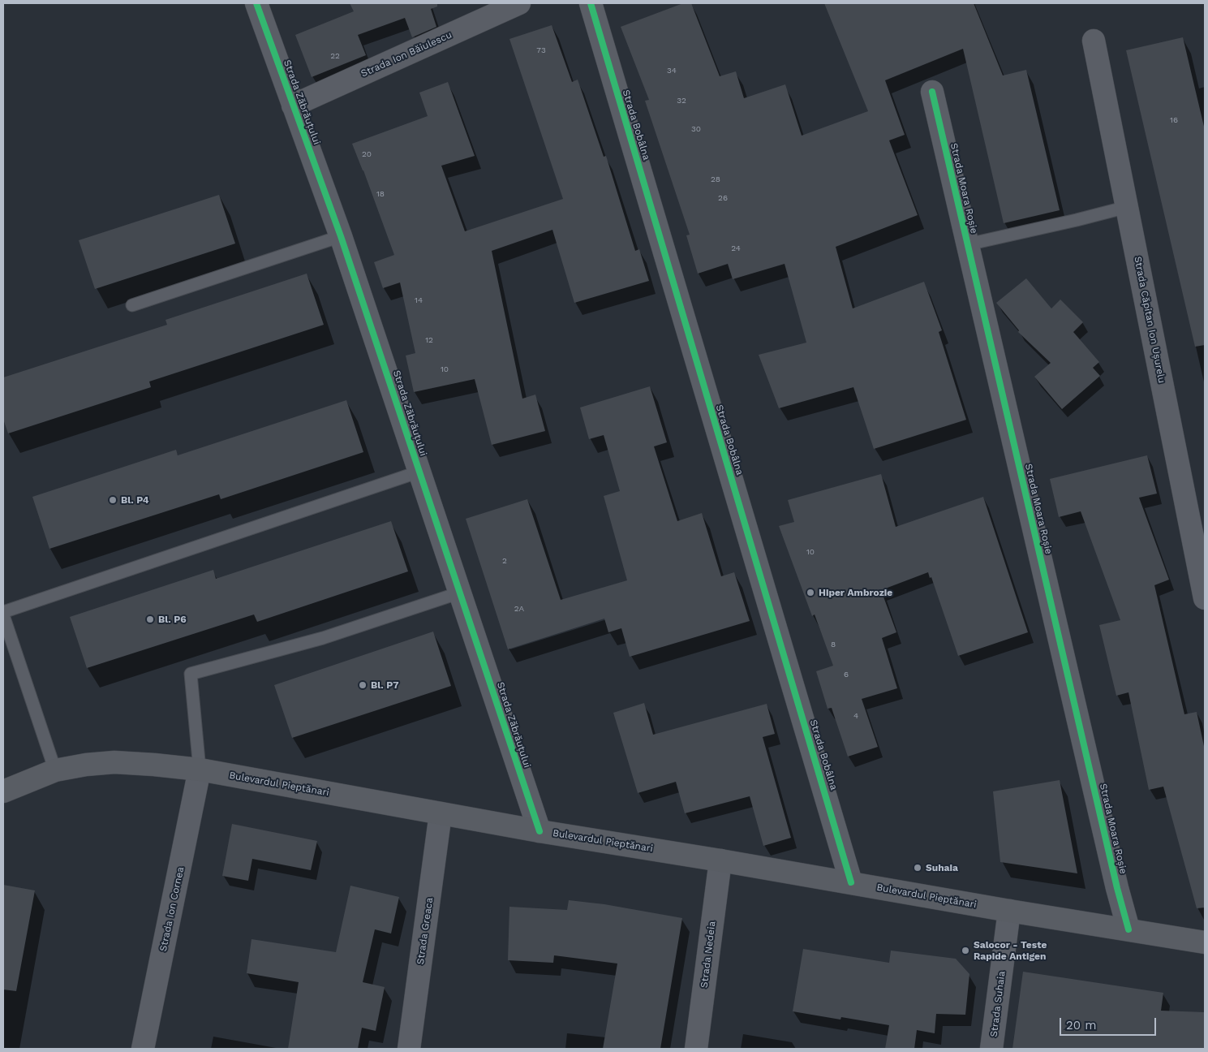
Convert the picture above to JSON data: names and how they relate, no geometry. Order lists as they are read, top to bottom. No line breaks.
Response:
{"streets":{"main road":["Bulevardul Pieptănari"],"street":["Strada Ion Băiulescu","Strada Zăbrăuțului","Strada Bobâlna","Strada Moara Roșie","Strada Căpitan Ion Ușurelu","Strada Ion Cornea","Strada Greaca","Strada Nedeia","Strada Suhaia"]},"crossings":[["Strada Ion Băiulescu","Strada Zăbrăuțului"],["Strada Zăbrăuțului","Bulevardul Pieptănari"],["Strada Bobâlna","Bulevardul Pieptănari"],["Strada Moara Roșie","Bulevardul Pieptănari"],["Bulevardul Pieptănari","Strada Ion Cornea"],["Bulevardul Pieptănari","Strada Greaca"],["Bulevardul Pieptănari","Strada Nedeia"],["Bulevardul Pieptănari","Strada Suhaia"]],"places":["Bl. P4","Hiper Ambrozie","Bl. P6","Bl. P7","Suhaia","Salocor - Teste Rapide Antigen"],"house_numbers":["73","22","34","32","16","30","20","28","18","26","24","14","12","10","10","2","2A","8","6","4"],"scale_bar":"20 m"}
